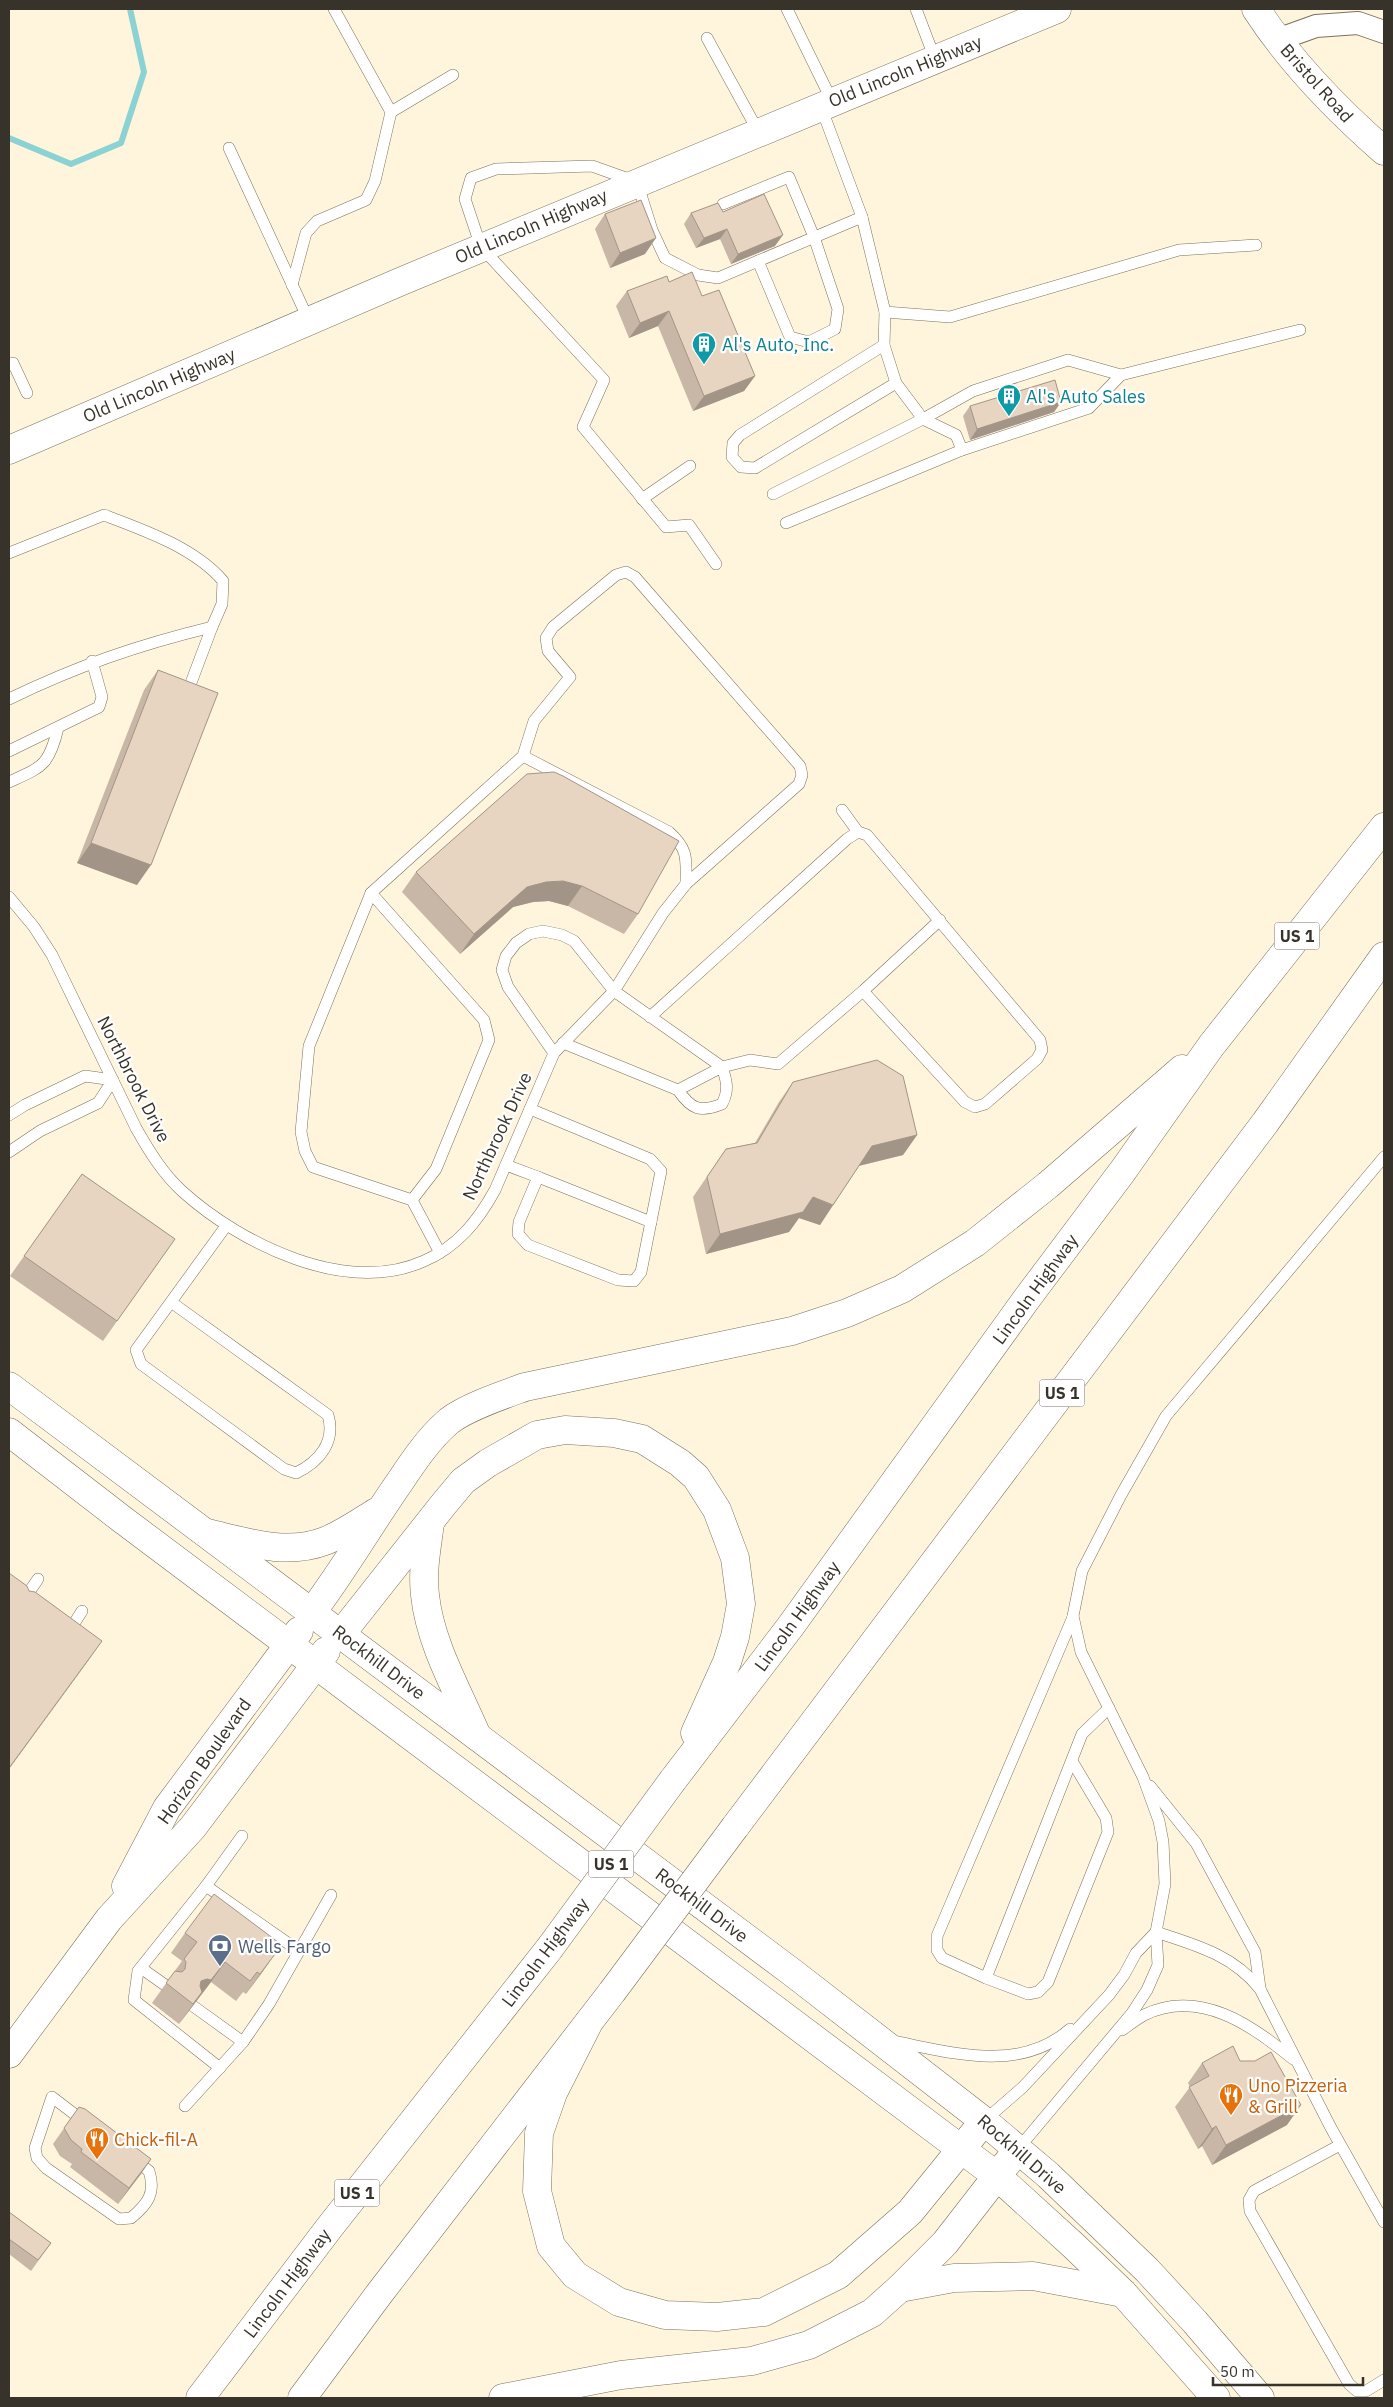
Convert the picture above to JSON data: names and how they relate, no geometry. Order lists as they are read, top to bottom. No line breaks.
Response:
{"streets":{"main road":["Old Lincoln Highway","Bristol Road","US 1","Lincoln Highway","Rockhill Drive","Horizon Boulevard"],"lane":["Northbrook Drive"]},"crossings":[["Lincoln Highway","Horizon Boulevard"],["Rockhill Drive","Horizon Boulevard"]],"places":{"building":["Al's Auto, Inc.","Al's Auto Sales"],"bank":["Wells Fargo"],"restaurant":["Uno Pizzeria & Grill","Chick-fil-A"]},"scale_bar":"50 m"}
